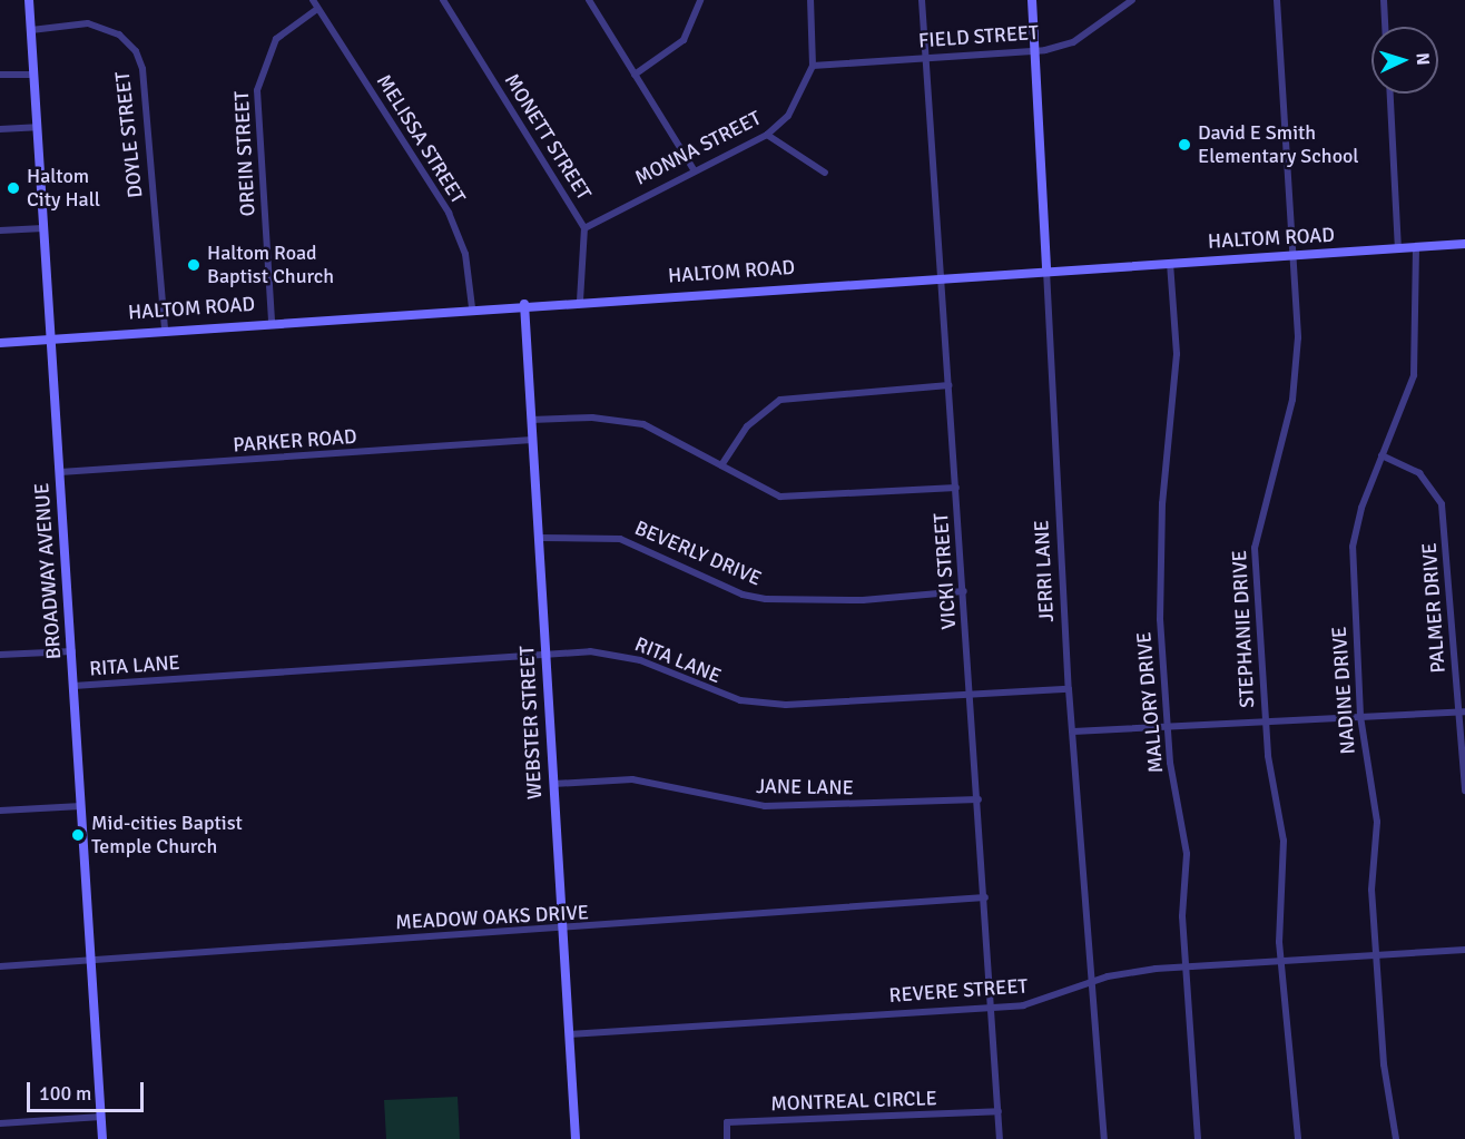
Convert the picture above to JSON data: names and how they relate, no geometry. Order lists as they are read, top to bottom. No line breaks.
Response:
{"streets":{"main road":["HALTOM ROAD","BROADWAY AVENUE","JERRI LANE","WEBSTER STREET"],"street":["FIELD STREET","DOYLE STREET","MONETT STREET","MELISSA STREET","MONNA STREET","OREIN STREET","PARKER ROAD","BEVERLY DRIVE","VICKI STREET","PALMER DRIVE","STEPHANIE DRIVE","RITA LANE","NADINE DRIVE","MALLORY DRIVE","JANE LANE","MEADOW OAKS DRIVE","REVERE STREET","MONTREAL CIRCLE"]},"crossings":[["FIELD STREET","MONNA STREET"],["FIELD STREET","VICKI STREET"],["FIELD STREET","JERRI LANE"],["DOYLE STREET","HALTOM ROAD"],["DOYLE STREET","BROADWAY AVENUE"],["MONETT STREET","MONNA STREET"],["MONETT STREET","HALTOM ROAD"],["MELISSA STREET","OREIN STREET"],["MELISSA STREET","HALTOM ROAD"],["OREIN STREET","HALTOM ROAD"],["HALTOM ROAD","BROADWAY AVENUE"],["HALTOM ROAD","VICKI STREET"],["HALTOM ROAD","JERRI LANE"],["HALTOM ROAD","STEPHANIE DRIVE"],["HALTOM ROAD","NADINE DRIVE"],["HALTOM ROAD","MALLORY DRIVE"],["HALTOM ROAD","WEBSTER STREET"],["PARKER ROAD","BROADWAY AVENUE"],["PARKER ROAD","WEBSTER STREET"],["BEVERLY DRIVE","VICKI STREET"],["BEVERLY DRIVE","WEBSTER STREET"],["BROADWAY AVENUE","RITA LANE"],["BROADWAY AVENUE","MEADOW OAKS DRIVE"],["VICKI STREET","RITA LANE"],["VICKI STREET","JANE LANE"],["VICKI STREET","MEADOW OAKS DRIVE"],["VICKI STREET","REVERE STREET"],["VICKI STREET","MONTREAL CIRCLE"],["JERRI LANE","RITA LANE"],["JERRI LANE","REVERE STREET"],["PALMER DRIVE","NADINE DRIVE"],["STEPHANIE DRIVE","REVERE STREET"],["RITA LANE","WEBSTER STREET"],["NADINE DRIVE","REVERE STREET"],["MALLORY DRIVE","REVERE STREET"],["WEBSTER STREET","JANE LANE"],["WEBSTER STREET","MEADOW OAKS DRIVE"],["WEBSTER STREET","REVERE STREET"]],"places":["David E Smith Elementary School","Haltom City Hall","Haltom Road Baptist Church","Mid-cities Baptist Temple Church"],"scale_bar":"100 m","north":"right"}
